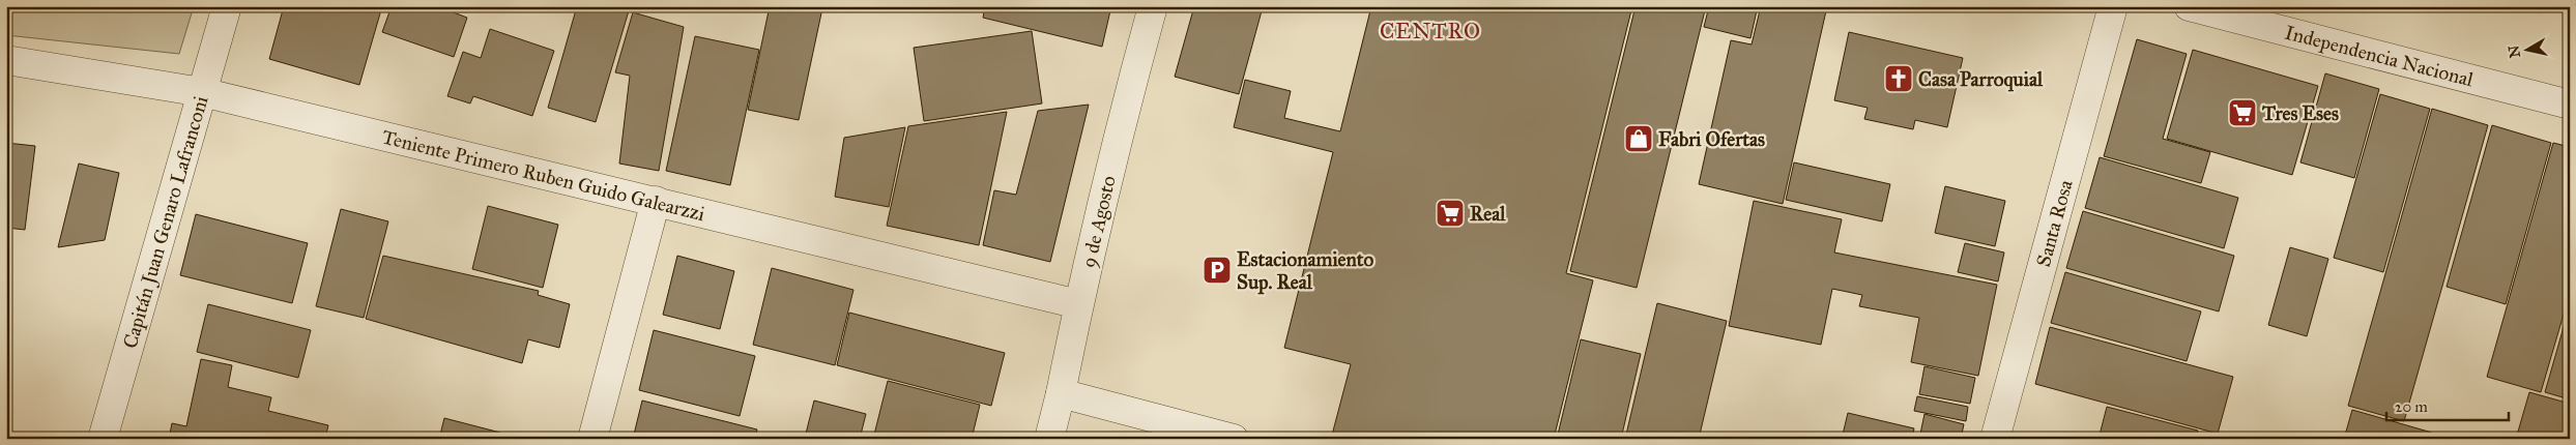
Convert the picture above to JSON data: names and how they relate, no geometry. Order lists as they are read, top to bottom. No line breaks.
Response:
{"streets":{"street":["Independencia Nacional","Teniente Primero Ruben Guido Galearzzi","9 de Agosto","Capitán Juan Genaro Lafranconi","Santa Rosa"]},"crossings":[["Teniente Primero Ruben Guido Galearzzi","9 de Agosto"],["Teniente Primero Ruben Guido Galearzzi","Capitán Juan Genaro Lafranconi"]],"districts":["CENTRO"],"places":{"church":["Casa Parroquial"],"supermarket":["Tres Eses","Real"],"shop":["Fabri Ofertas"],"parking":["Estacionamiento Sup. Real"]},"scale_bar":"20 m","north":"left"}
